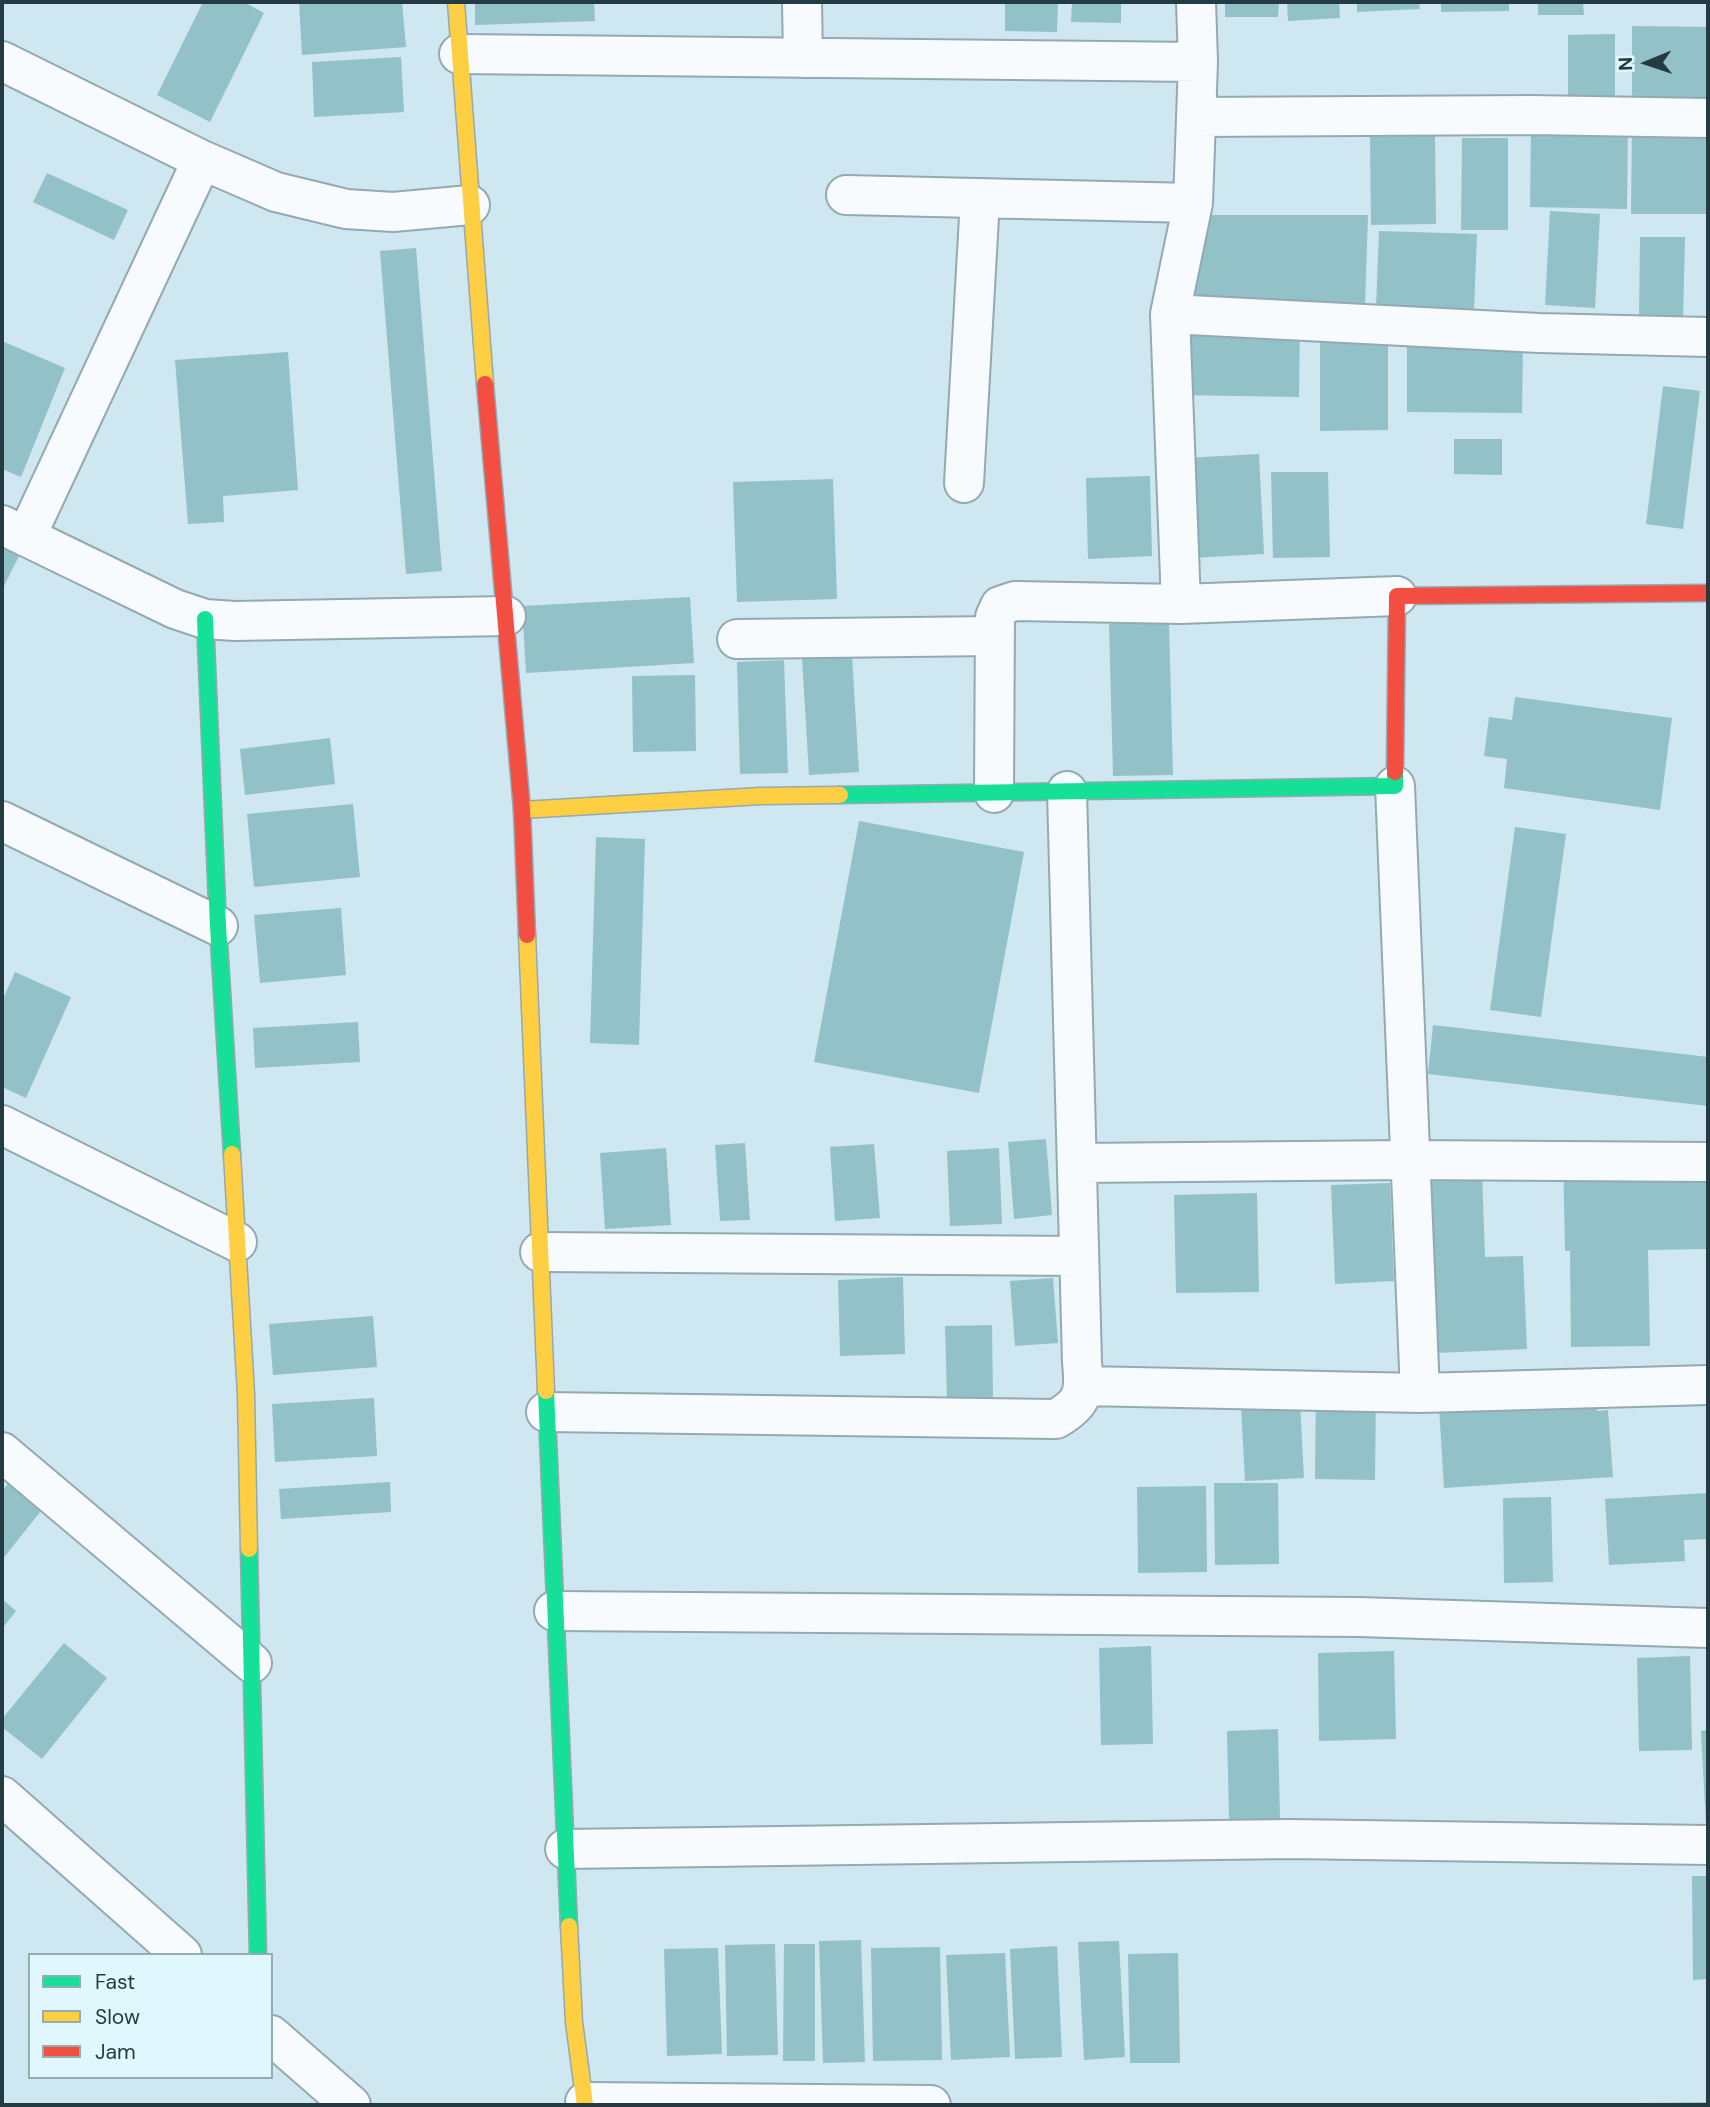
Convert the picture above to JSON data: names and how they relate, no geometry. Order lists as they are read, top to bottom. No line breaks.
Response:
{"legend":["Fast","Slow","Jam"],"north":"left"}
